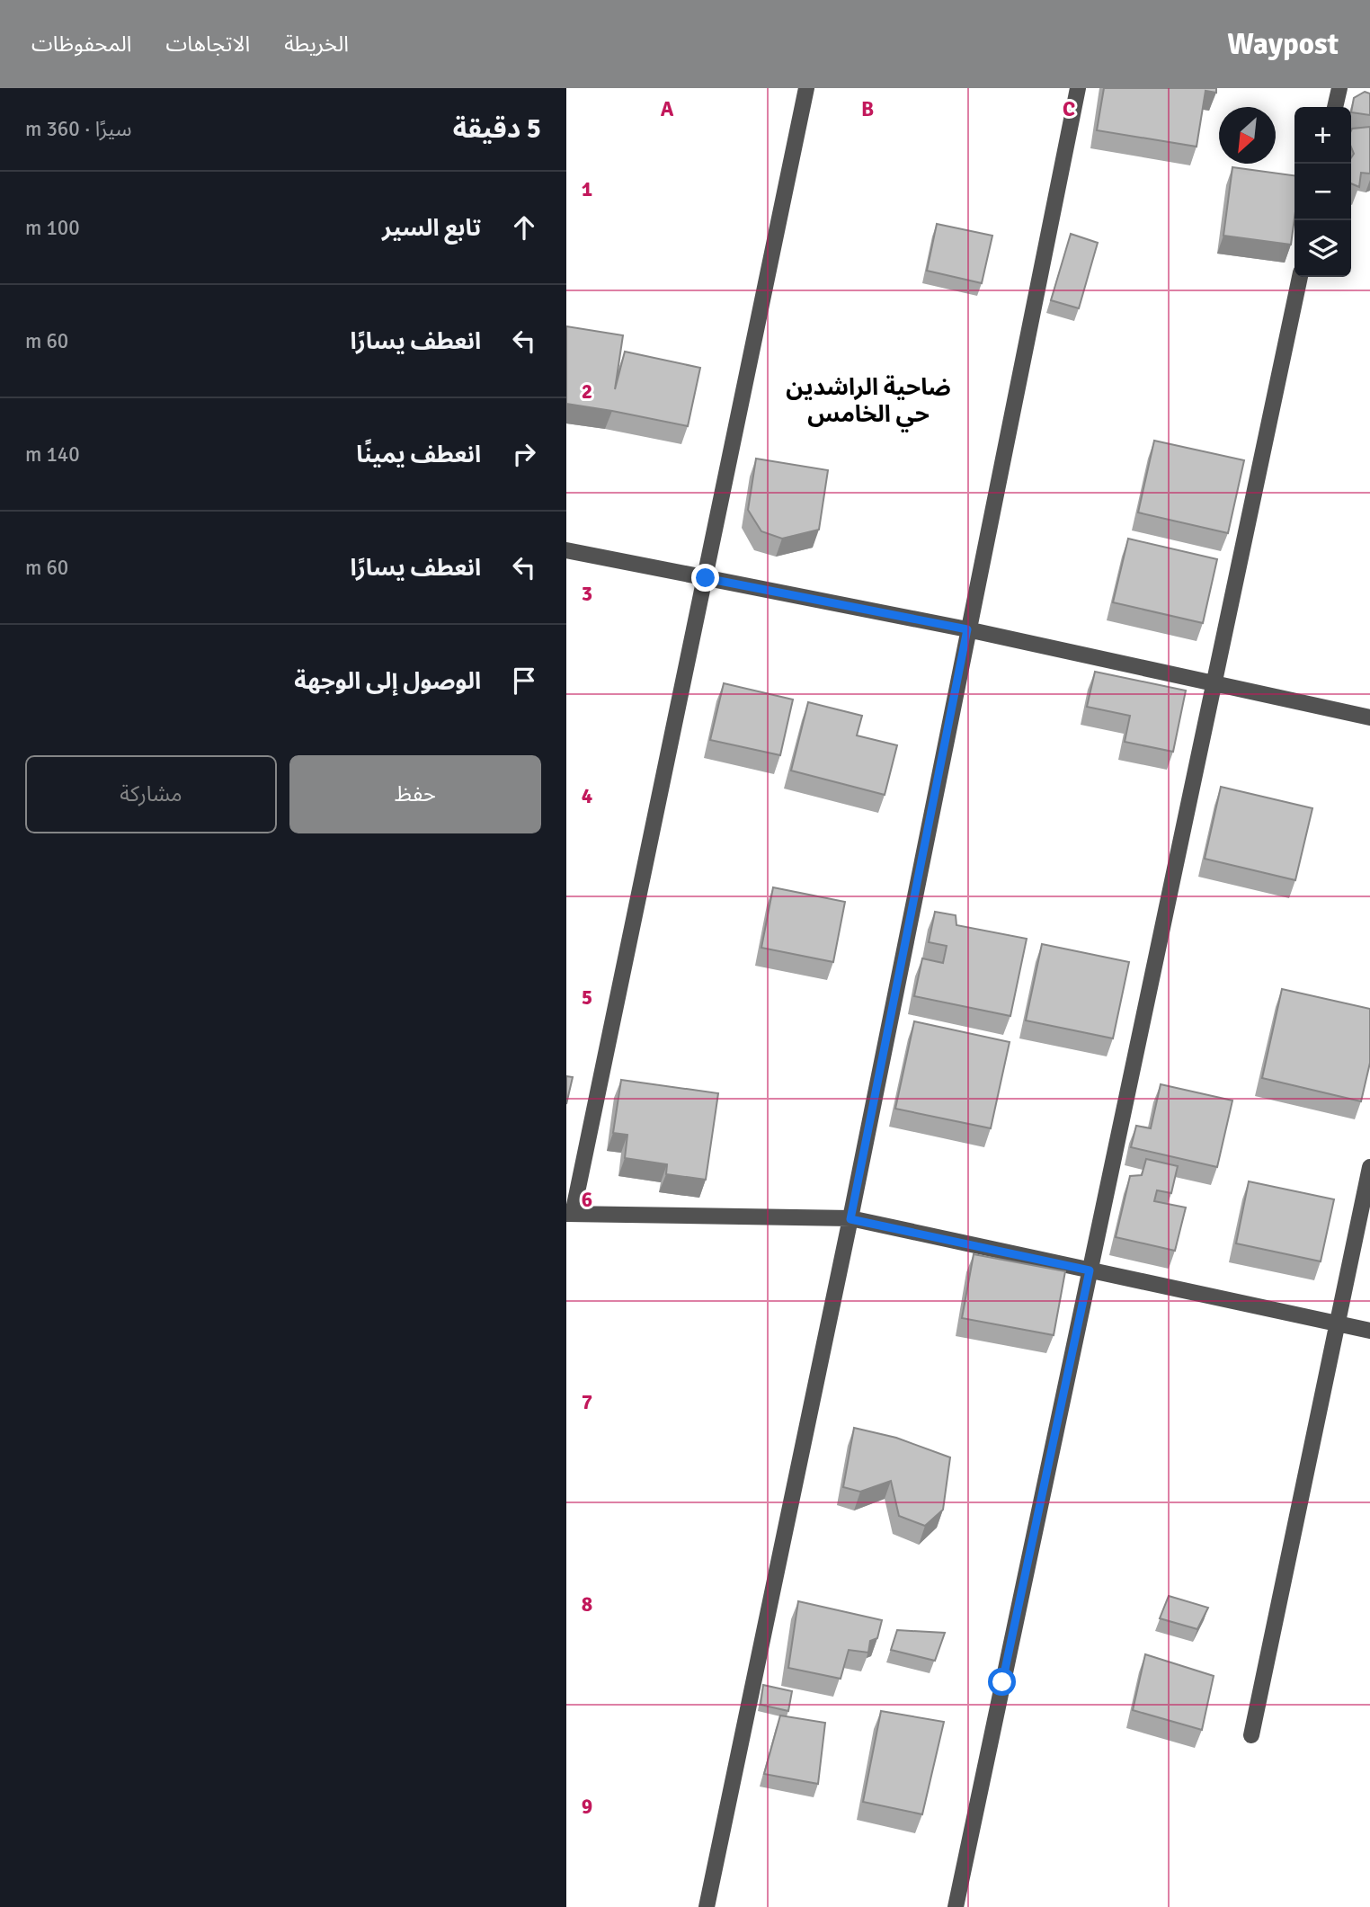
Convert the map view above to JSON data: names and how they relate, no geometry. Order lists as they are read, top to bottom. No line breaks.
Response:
{"districts":["ضاحية الراشدين حي الخامس"],"north":"bottom left","page":{"header":"Waypost","nav":["الخريطة","الاتجاهات","المحفوظات"],"heading":["5 دقيقة","سيرًا · 360 m"],"map_buttons":["+","−"],"list":[["تابع السير","100 m"],["انعطف يسارًا","60 m"],["انعطف يمينًا","140 m"],["انعطف يسارًا","60 m"],"الوصول إلى الوجهة"],"buttons":["حفظ","مشاركة"]},"grid":{"columns":["A","B","C"],"rows":["1","2","3","4","5","6","7","8","9"]}}
